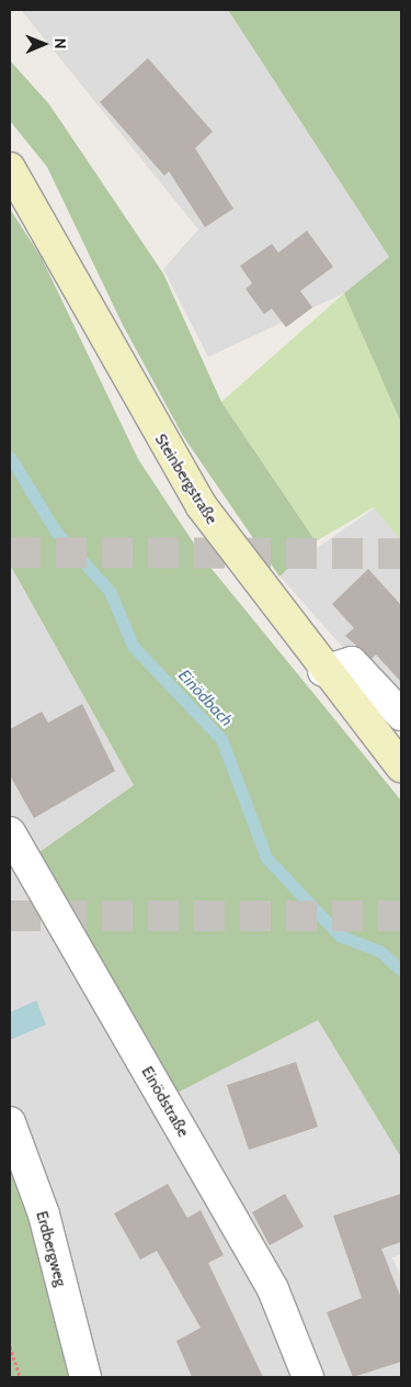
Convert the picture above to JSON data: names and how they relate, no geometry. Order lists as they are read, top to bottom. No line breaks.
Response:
{"streets":{"main road":["Steinbergstraße"],"street":["Einödstraße","Erdbergweg"]},"water":["Einödbach"],"north":"right"}
